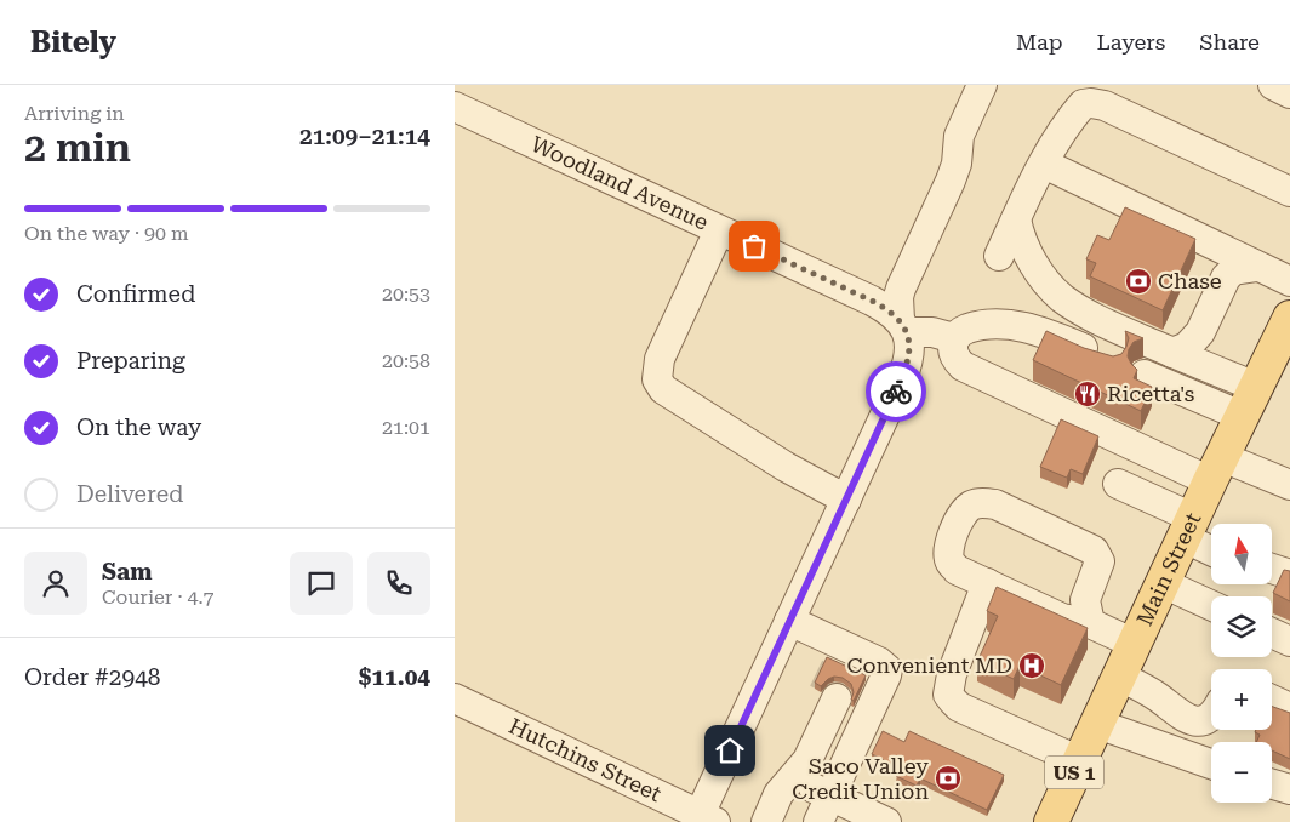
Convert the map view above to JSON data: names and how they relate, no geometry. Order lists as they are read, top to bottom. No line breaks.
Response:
{"streets":{"main road":["Main Street","US 1"],"street":["Woodland Avenue","Hutchins Street"]},"places":{"bank":["Chase","Saco Valley Credit Union"],"restaurant":["Ricetta's"],"hospital":["Convenient MD"]},"north":"top","page":{"header":"Bitely","nav":["Map","Layers","Share"],"heading":["2 min","Arriving in","21:09–21:14"],"panel":["Sam","Courier · 4.7","Order #2948","$11.04"],"bar":"On the way · 90 m","list":[["Confirmed","20:53"],["Preparing","20:58"],["On the way","21:01"],"Delivered"],"map_buttons":["+","−"]}}
